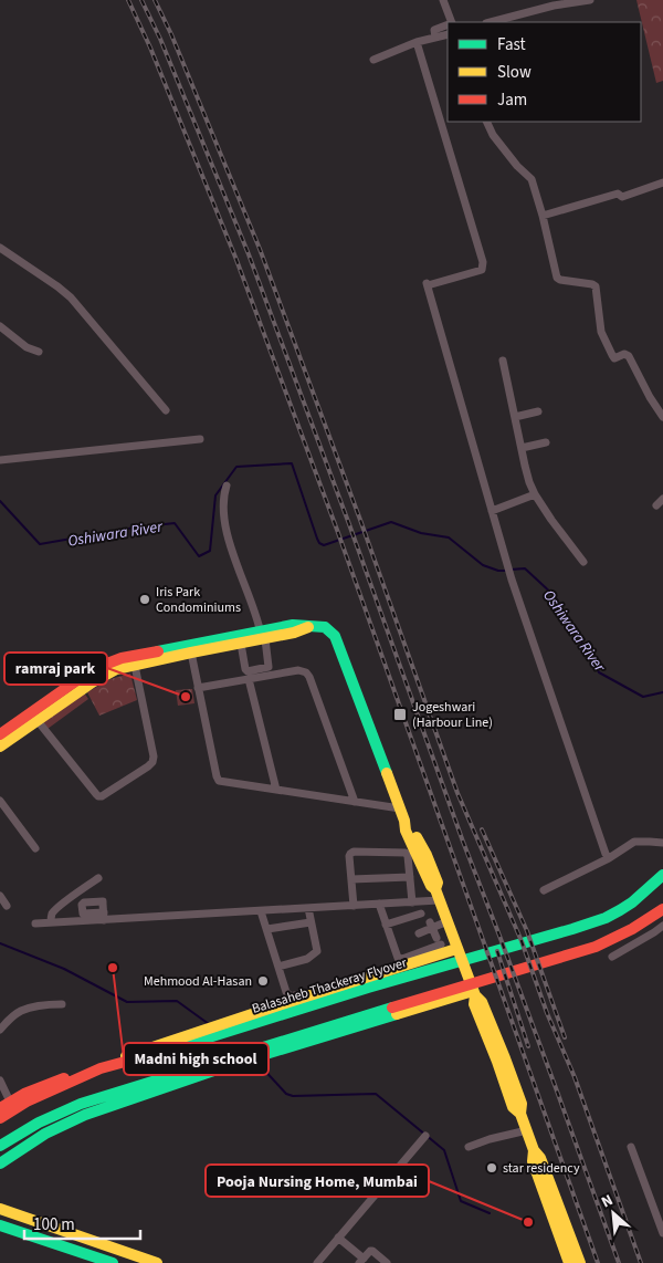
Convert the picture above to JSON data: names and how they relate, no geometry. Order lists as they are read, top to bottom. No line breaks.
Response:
{"streets":{"street":["Balasaheb Thackeray Flyover"]},"water":["Oshiwara River"],"places":{"other":["Iris Park Condominiums","ramraj park","Madni high school","Mehmood Al-Hasan","star residency","Pooja Nursing Home, Mumbai"],"transit":["Jogeshwari (Harbour Line)"]},"legend":["Fast","Slow","Jam"],"scale_bar":"100 m","north":"top left"}
